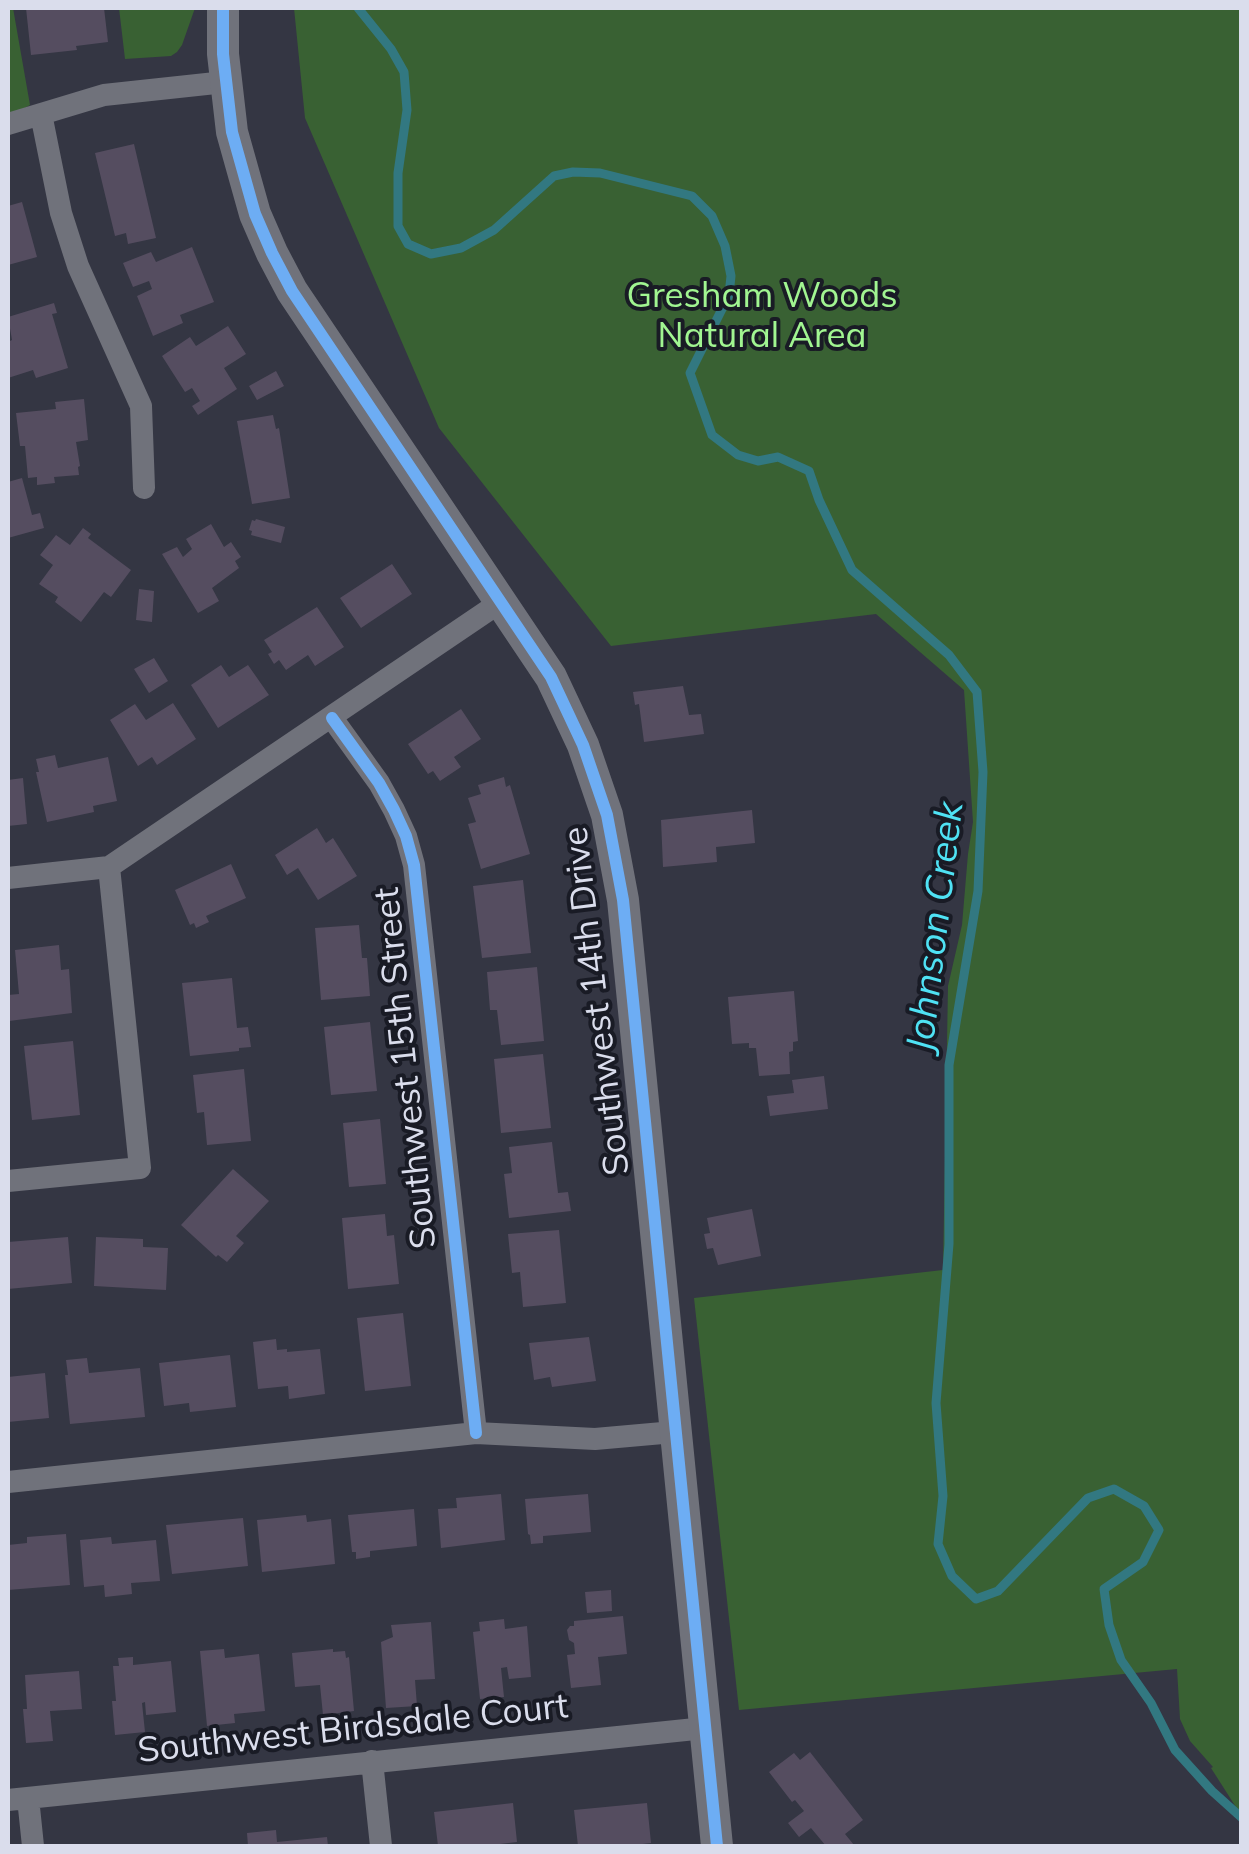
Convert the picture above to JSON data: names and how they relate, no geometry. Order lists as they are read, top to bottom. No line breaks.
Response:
{"streets":{"street":["Southwest 14th Drive","Southwest 15th Street","Southwest Birdsdale Court"]},"crossings":[["Southwest 14th Drive","Southwest Birdsdale Court"]],"water":["Johnson Creek"],"parks":["Gresham Woods Natural Area"]}
